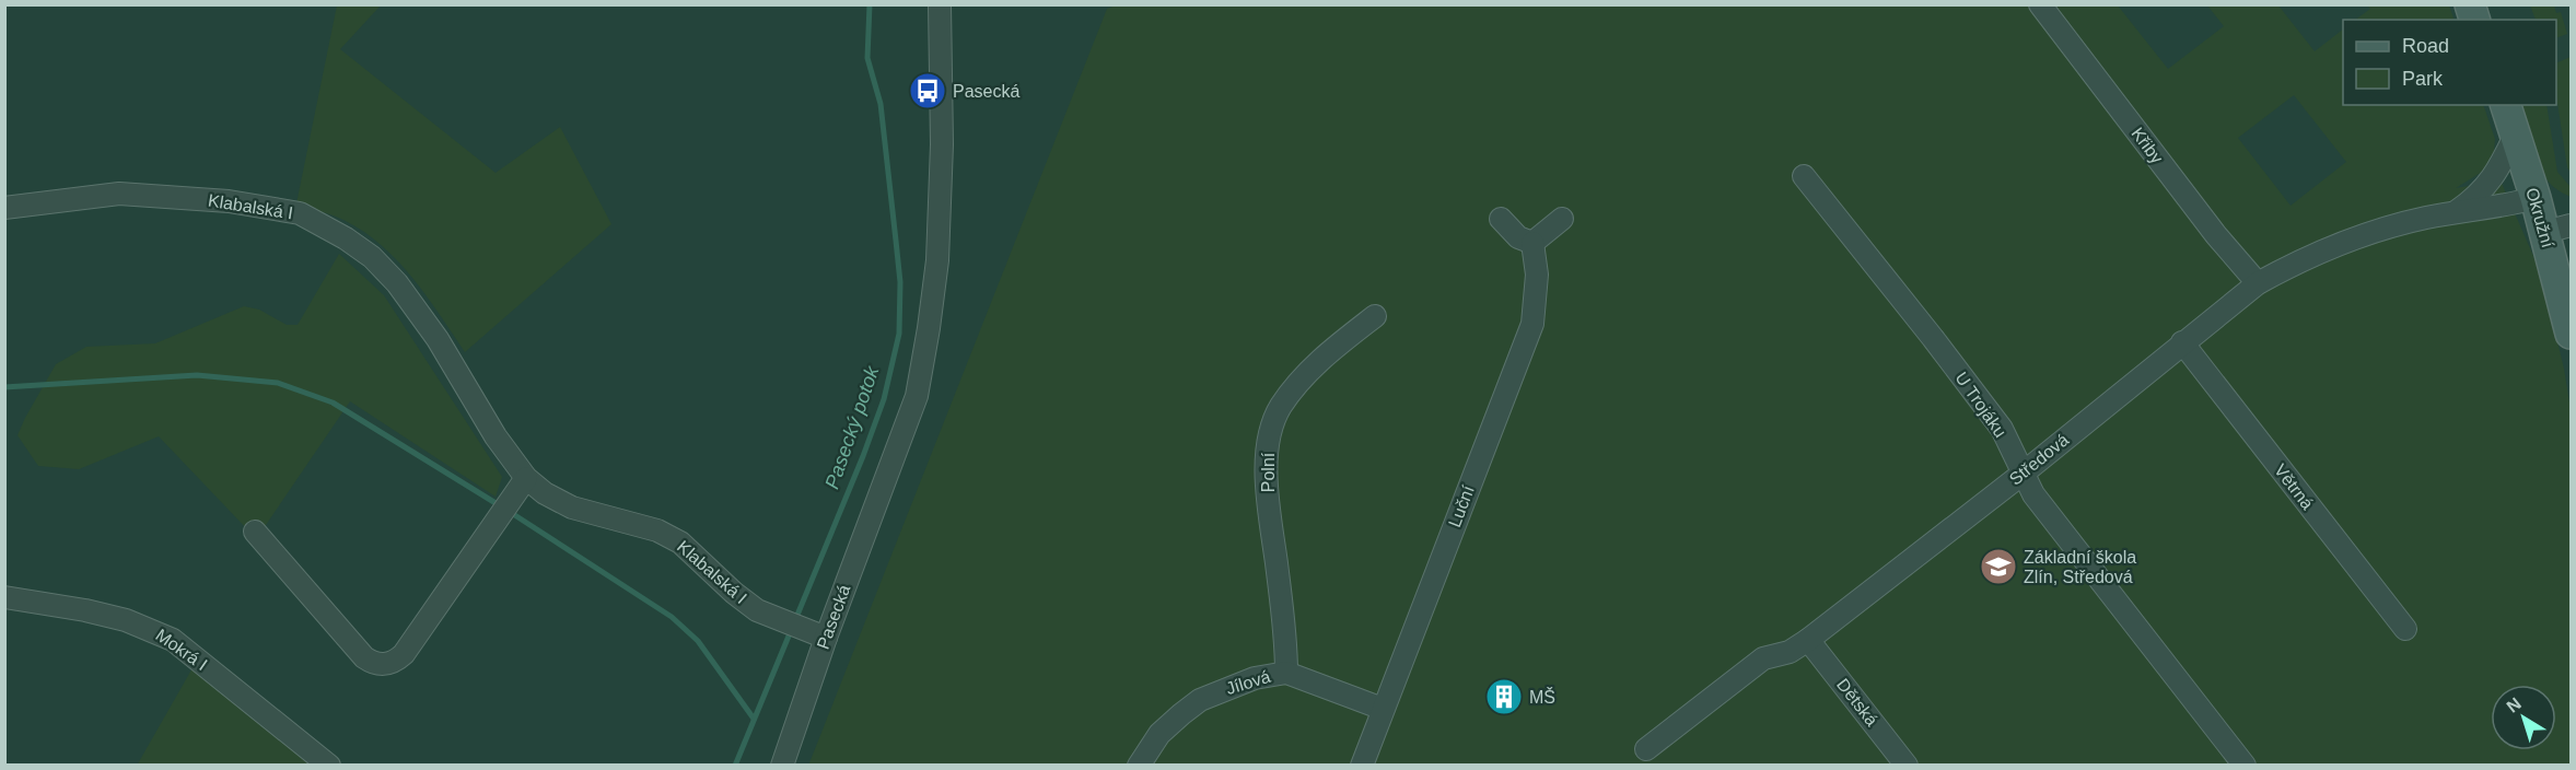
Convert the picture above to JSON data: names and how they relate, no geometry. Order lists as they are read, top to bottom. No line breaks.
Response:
{"streets":{"street":["Křiby","Klabalská I","Okružní","U Trojáku","Středová","Polní","Větrná","Luční","Pasecká","Mokrá I","Jílová","Dětská"]},"crossings":[["Křiby","Středová"],["Klabalská I","Pasecká"],["Okružní","Středová"],["U Trojáku","Středová"],["Středová","Větrná"],["Středová","Dětská"],["Polní","Jílová"],["Luční","Jílová"]],"water":["Pasecký potok"],"places":{"bus stop":["Pasecká"],"school or university":["Základní škola Zlín, Středová"],"building":["MŠ"]},"legend":["Road","Park"],"north":"top left"}
